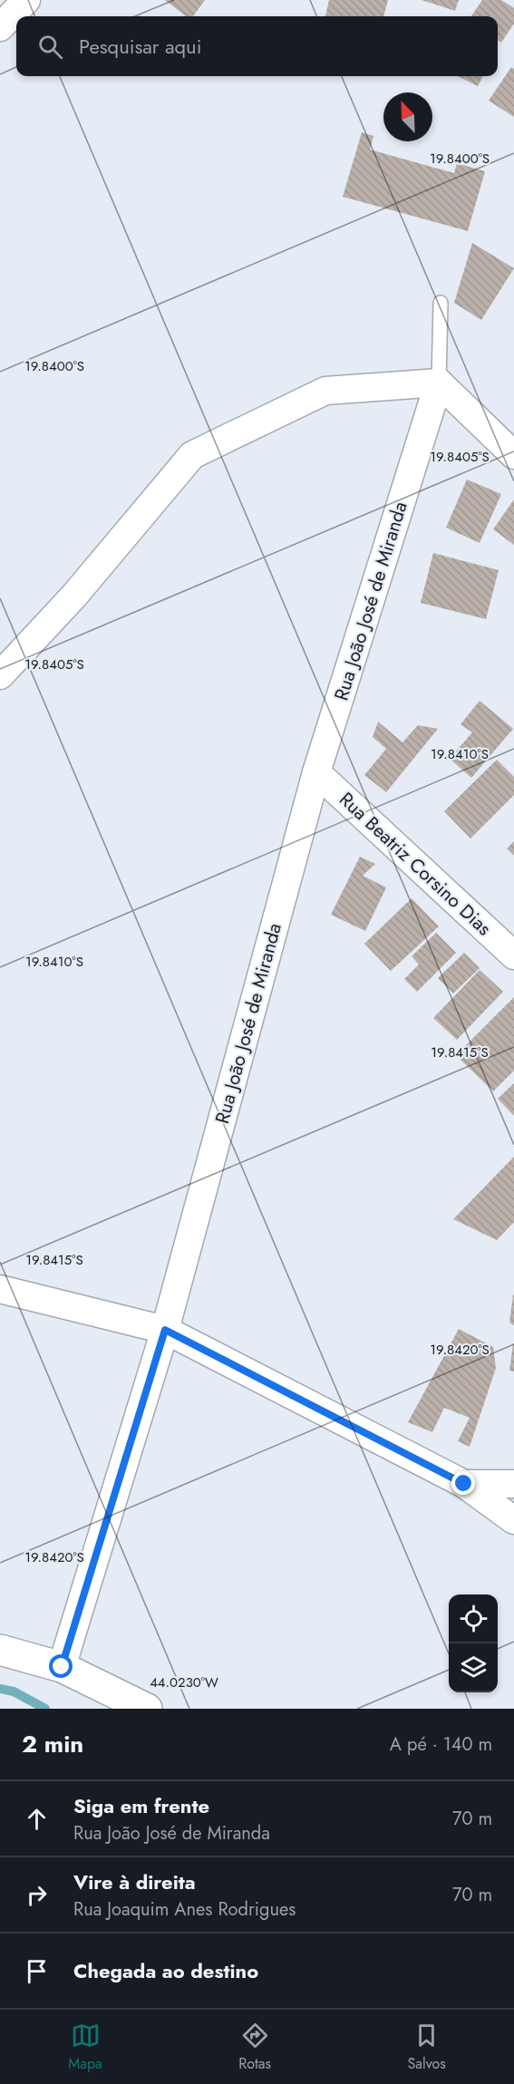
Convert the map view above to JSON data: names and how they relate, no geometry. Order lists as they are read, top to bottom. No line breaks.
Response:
{"streets":{"street":["Rua João José de Miranda","Rua Beatriz Corsino Dias"]},"crossings":[["Rua João José de Miranda","Rua Beatriz Corsino Dias"]],"north":"top left","page":{"search":"Pesquisar aqui","heading":["2 min","A pé · 140 m"],"list":[["Siga em frente","Rua João José de Miranda","70 m"],["Vire à direita","Rua Joaquim Anes Rodrigues","70 m"],"Chegada ao destino"],"nav":["Mapa","Rotas","Salvos"]},"coordinates":["19.8400°S","19.8405°S","19.8410°S","19.8415°S","19.8420°S","44.0230°W"]}
